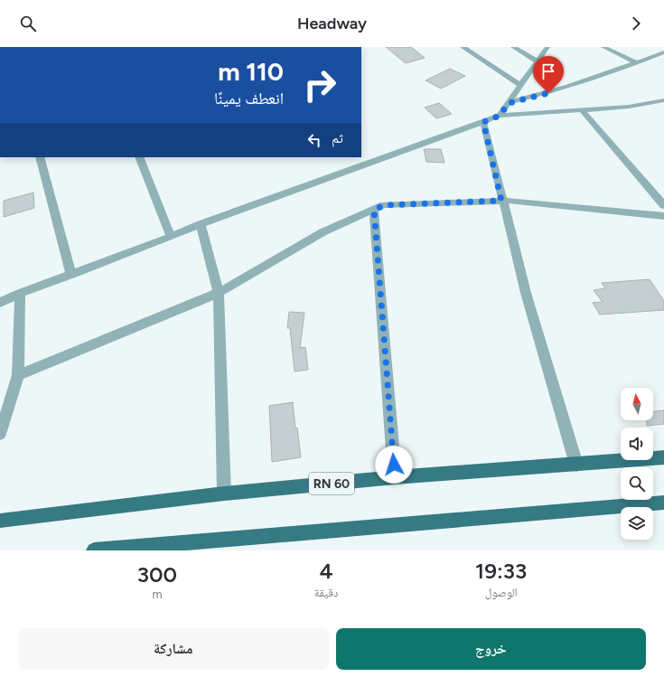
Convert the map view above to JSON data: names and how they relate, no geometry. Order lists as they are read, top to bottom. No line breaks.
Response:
{"streets":{"main road":["RN 60"]},"north":"top","page":{"header":"Headway","turn":["110 m","انعطف يمينًا"],"then":"ثم","eta":["19:33","الوصول","4","دقيقة","300","m"],"buttons":["خروج","مشاركة"]}}
